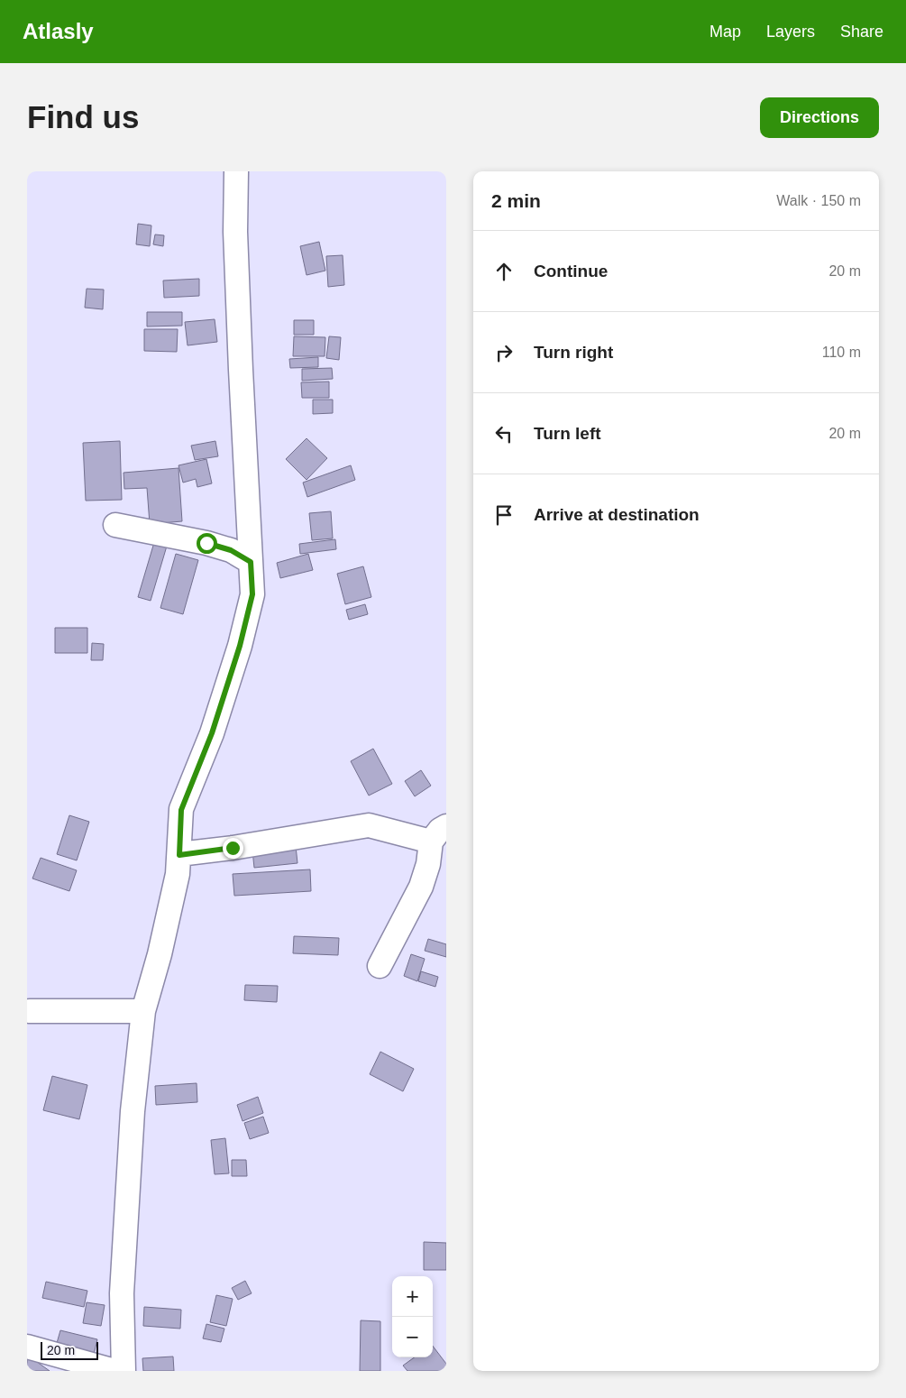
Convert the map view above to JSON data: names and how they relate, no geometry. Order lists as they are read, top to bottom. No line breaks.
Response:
{"scale_bar":"20 m","page":{"header":"Atlasly","nav":["Map","Layers","Share"],"buttons":"Directions","title":"Find us","heading":["2 min","Walk · 150 m"],"list":[["Continue","20 m"],["Turn right","110 m"],["Turn left","20 m"],"Arrive at destination"],"map_buttons":["+","−"],"scale":"20 m"}}
